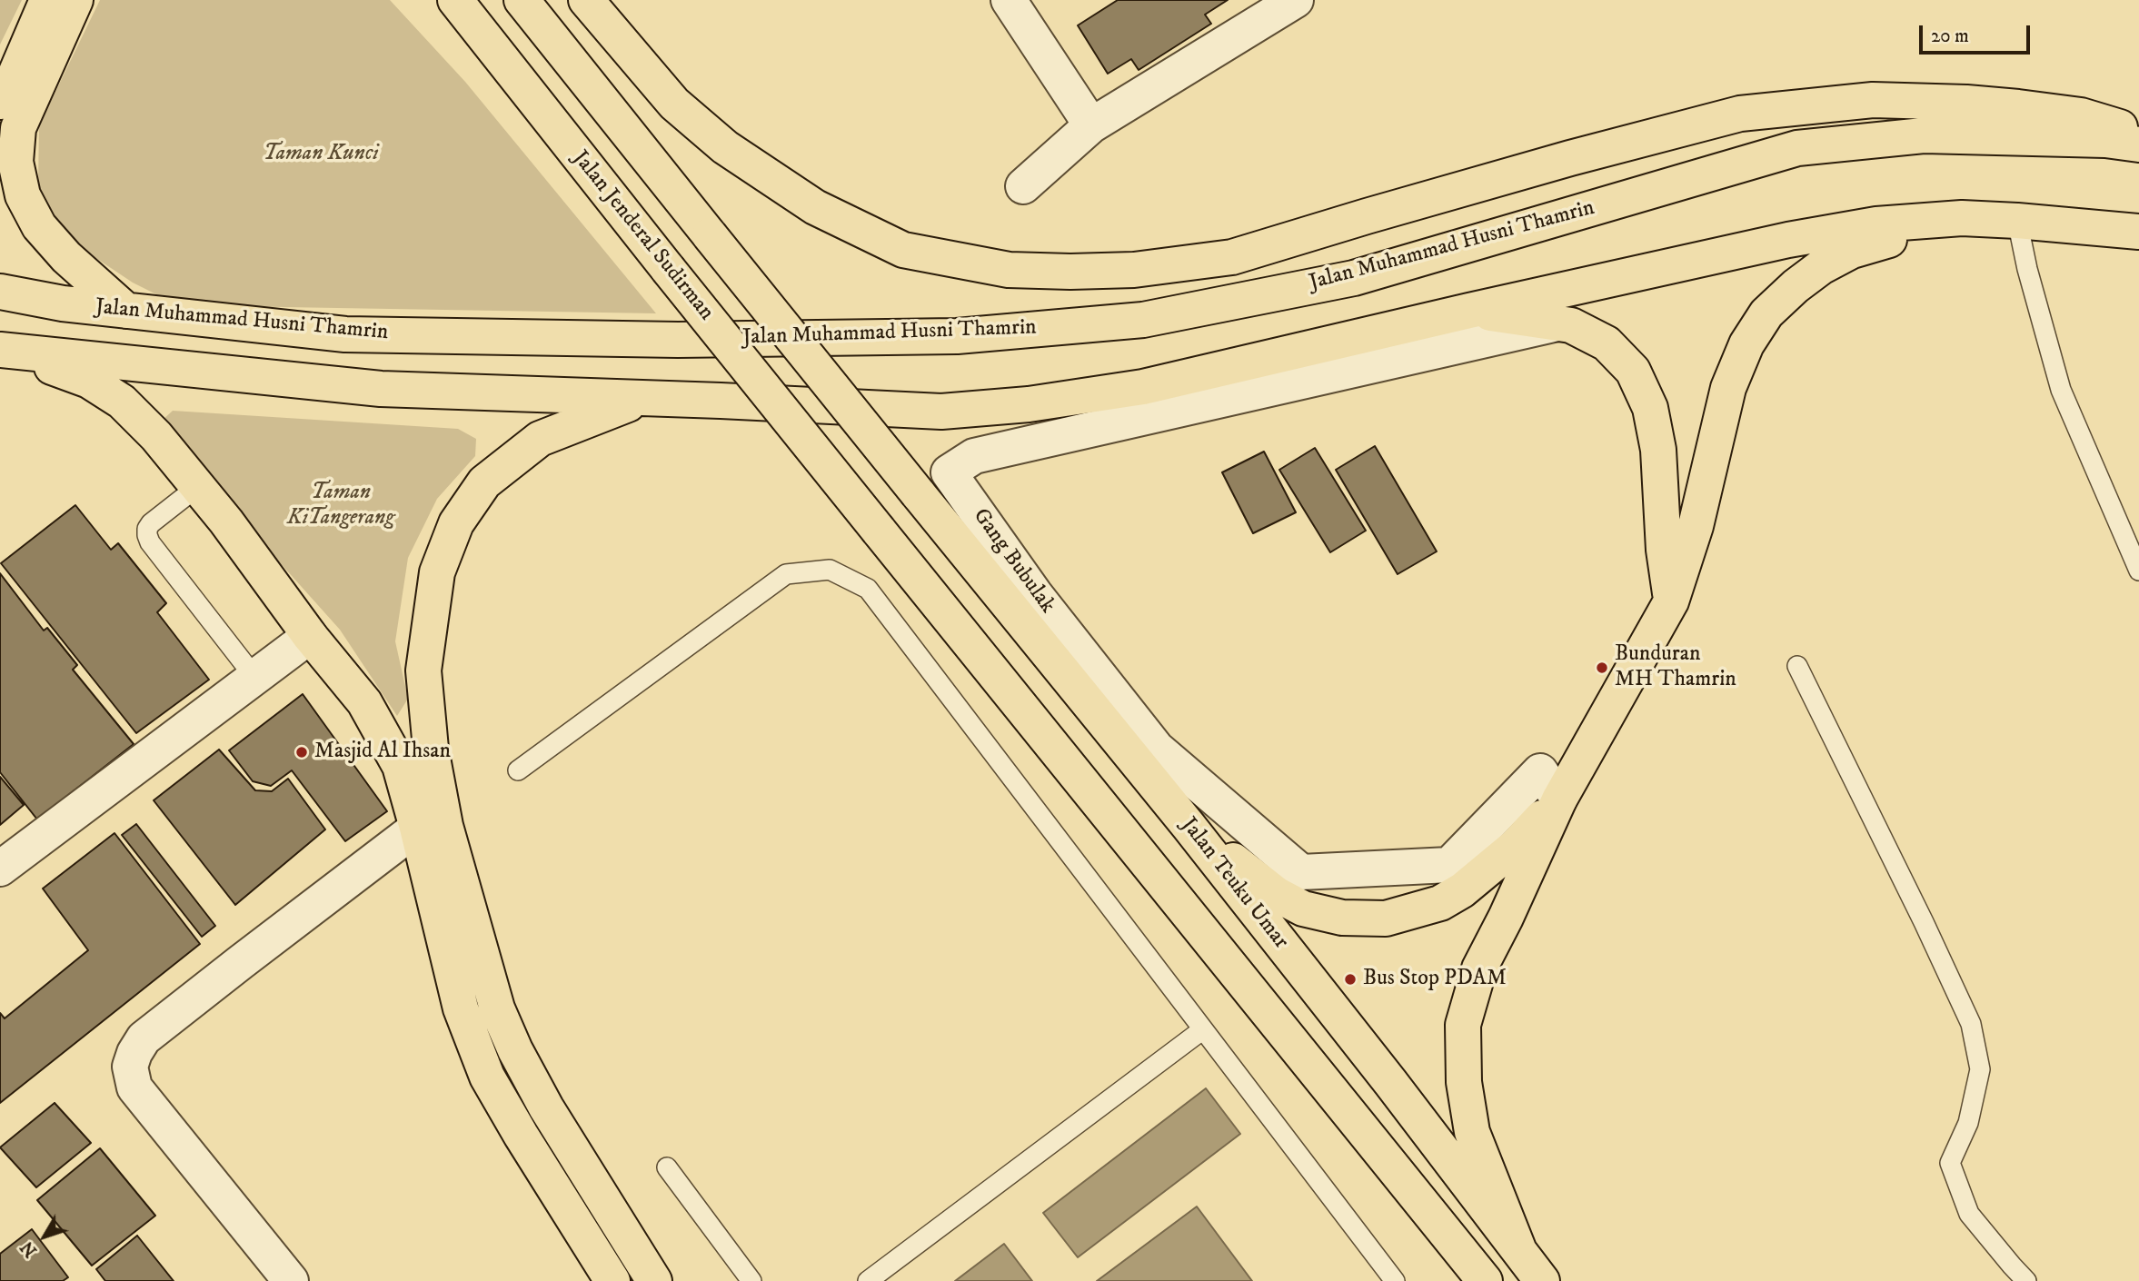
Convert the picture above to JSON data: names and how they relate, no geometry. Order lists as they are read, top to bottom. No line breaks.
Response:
{"streets":{"main road":["Jalan Jenderal Sudirman","Jalan Muhammad Husni Thamrin","Jalan Teuku Umar"],"street":["Gang Bubulak"]},"parks":["Taman Kunci","Taman KiTangerang"],"places":["Bunduran MH Thamrin","Masjid Al Ihsan","Bus Stop PDAM"],"scale_bar":"20 m","north":"bottom left"}
